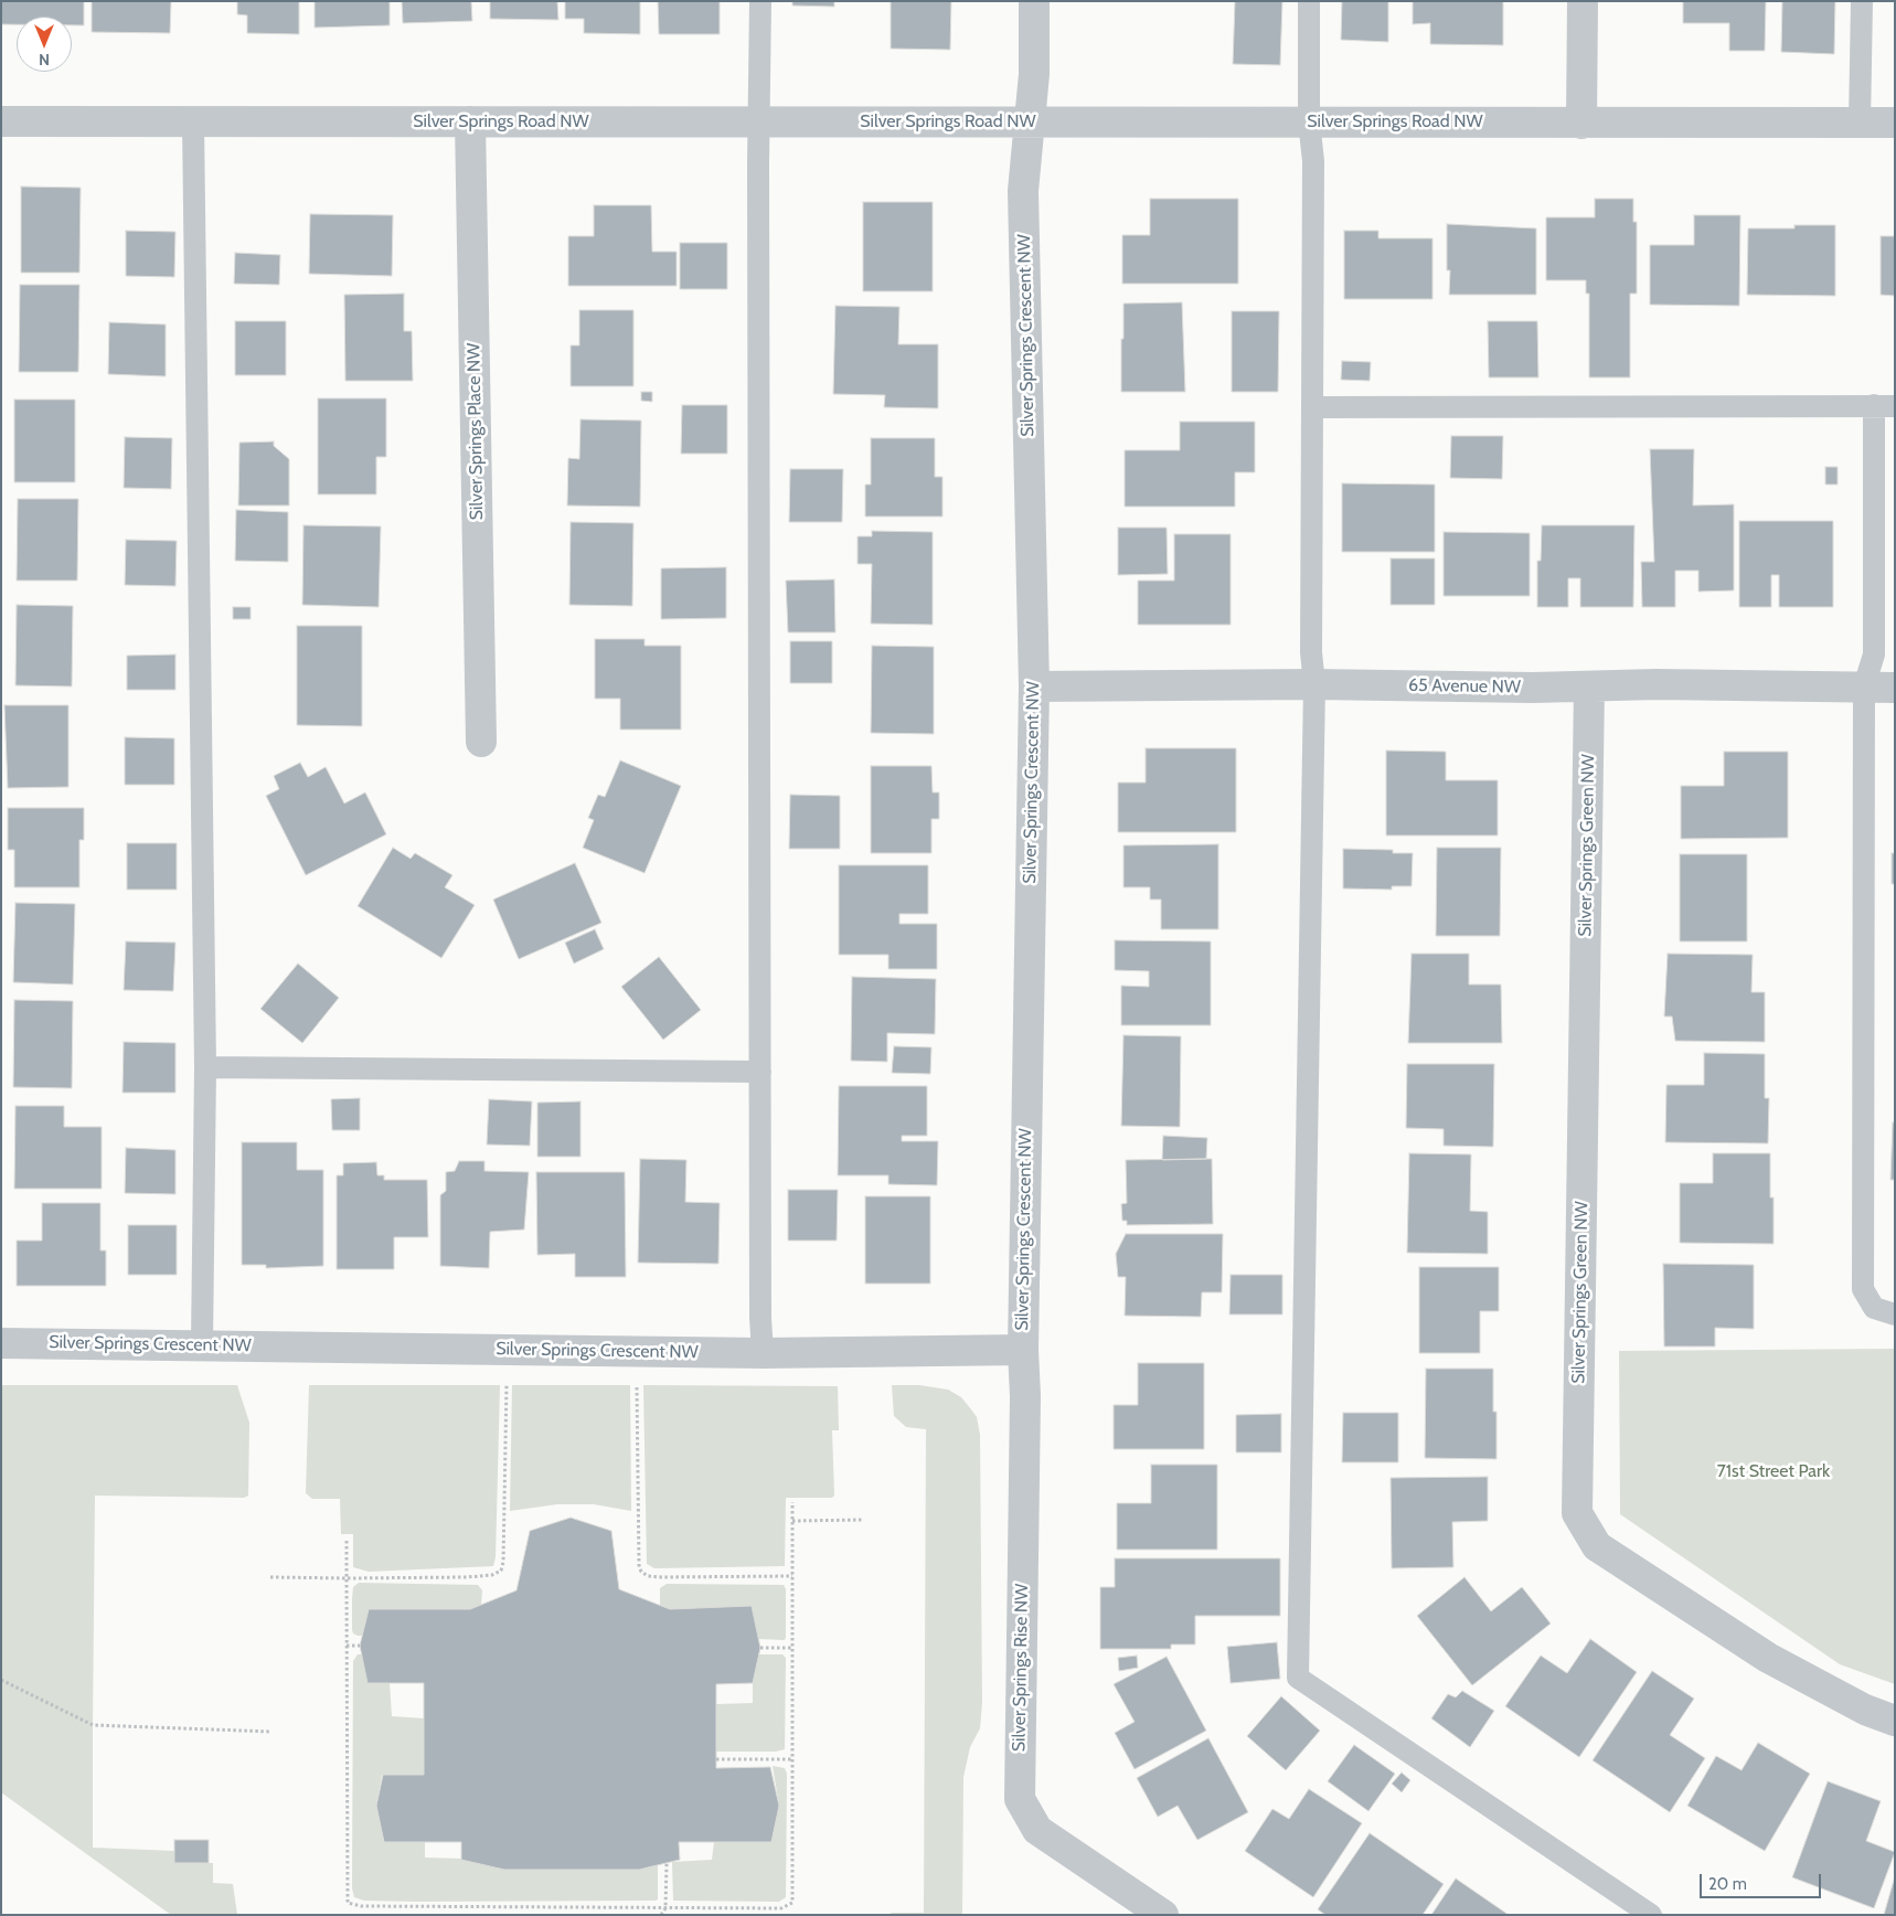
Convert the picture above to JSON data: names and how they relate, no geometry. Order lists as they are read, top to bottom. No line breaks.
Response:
{"streets":{"street":["Silver Springs Road NW","Silver Springs Crescent NW","Silver Springs Place NW","65 Avenue NW","Silver Springs Green NW","Silver Springs Rise NW"]},"crossings":[["Silver Springs Road NW","Silver Springs Crescent NW"],["Silver Springs Road NW","Silver Springs Place NW"],["Silver Springs Crescent NW","65 Avenue NW"],["Silver Springs Crescent NW","Silver Springs Rise NW"],["65 Avenue NW","Silver Springs Green NW"]],"parks":["71st Street Park"],"scale_bar":"20 m","north":"bottom"}
